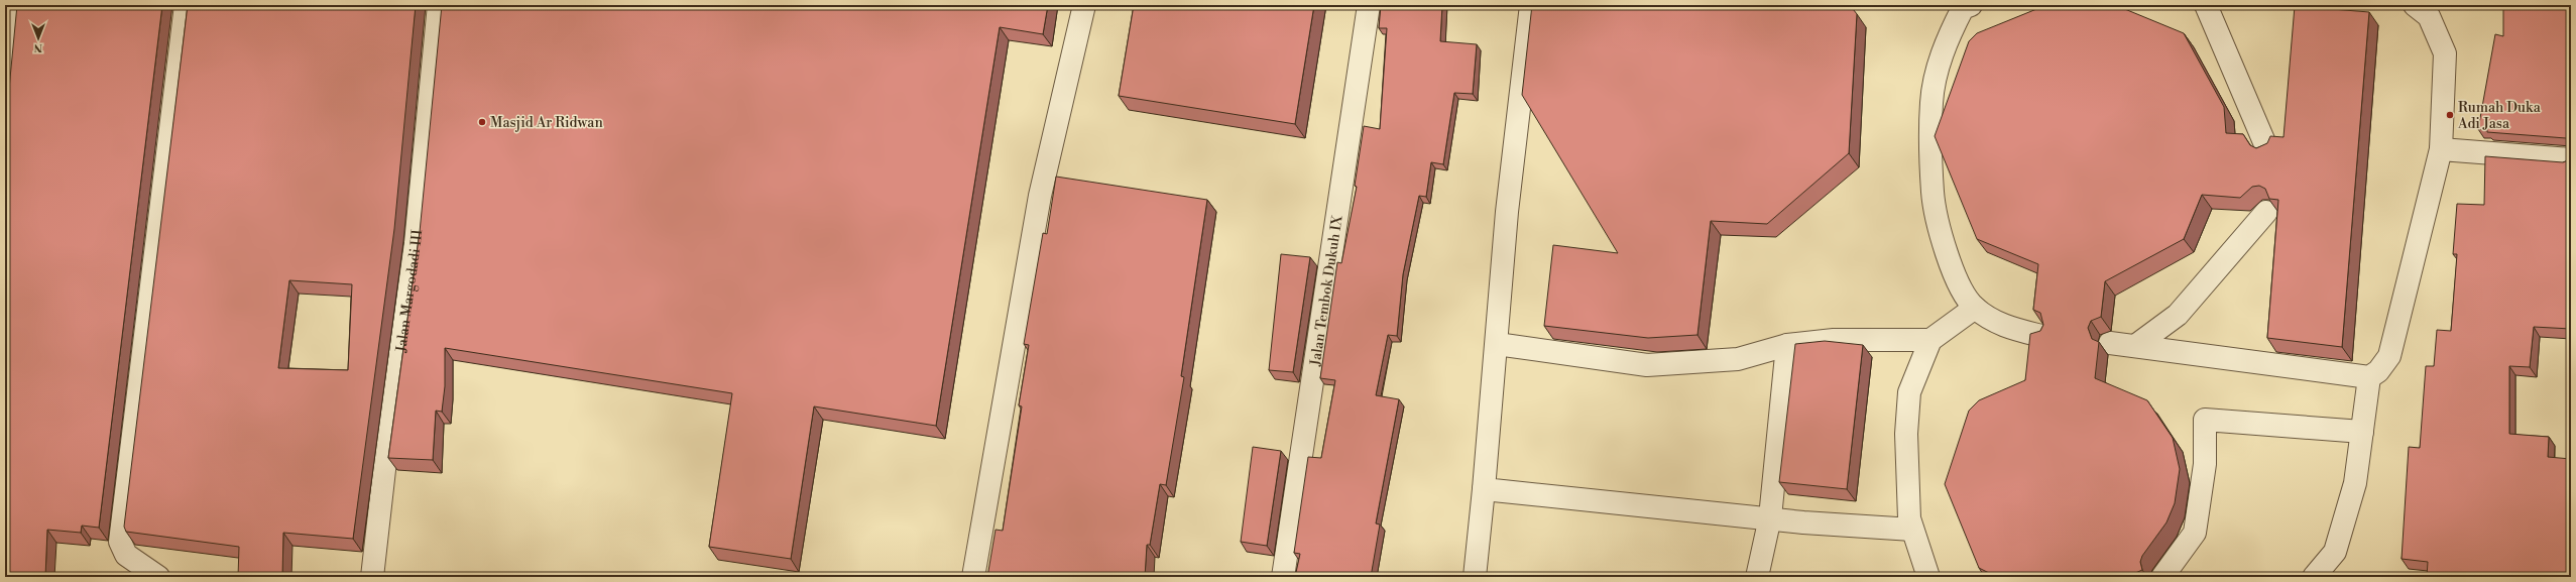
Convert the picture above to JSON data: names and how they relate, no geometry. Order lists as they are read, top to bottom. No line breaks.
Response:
{"streets":{"street":["Jalan Margodadi III","Jalan Tembok Dukuh IX"]},"places":["Rumah Duka Adi Jasa","Masjid Ar Ridwan"],"north":"bottom"}
